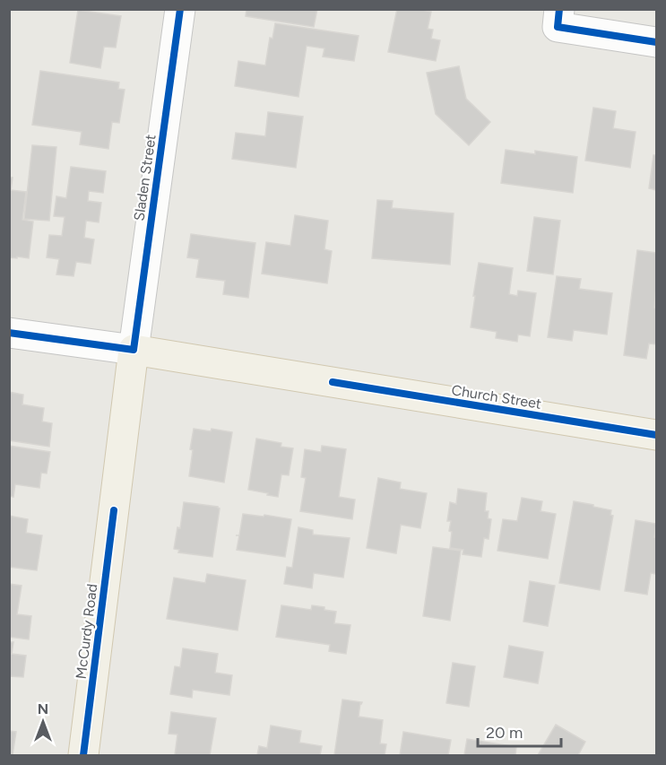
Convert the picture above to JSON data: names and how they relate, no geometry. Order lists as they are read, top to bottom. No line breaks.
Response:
{"streets":{"main road":["Church Street","McCurdy Road"],"street":["Sladen Street"]},"crossings":[["Sladen Street","Church Street"],["Sladen Street","McCurdy Road"],["Church Street","McCurdy Road"]],"scale_bar":"20 m","north":"top"}
